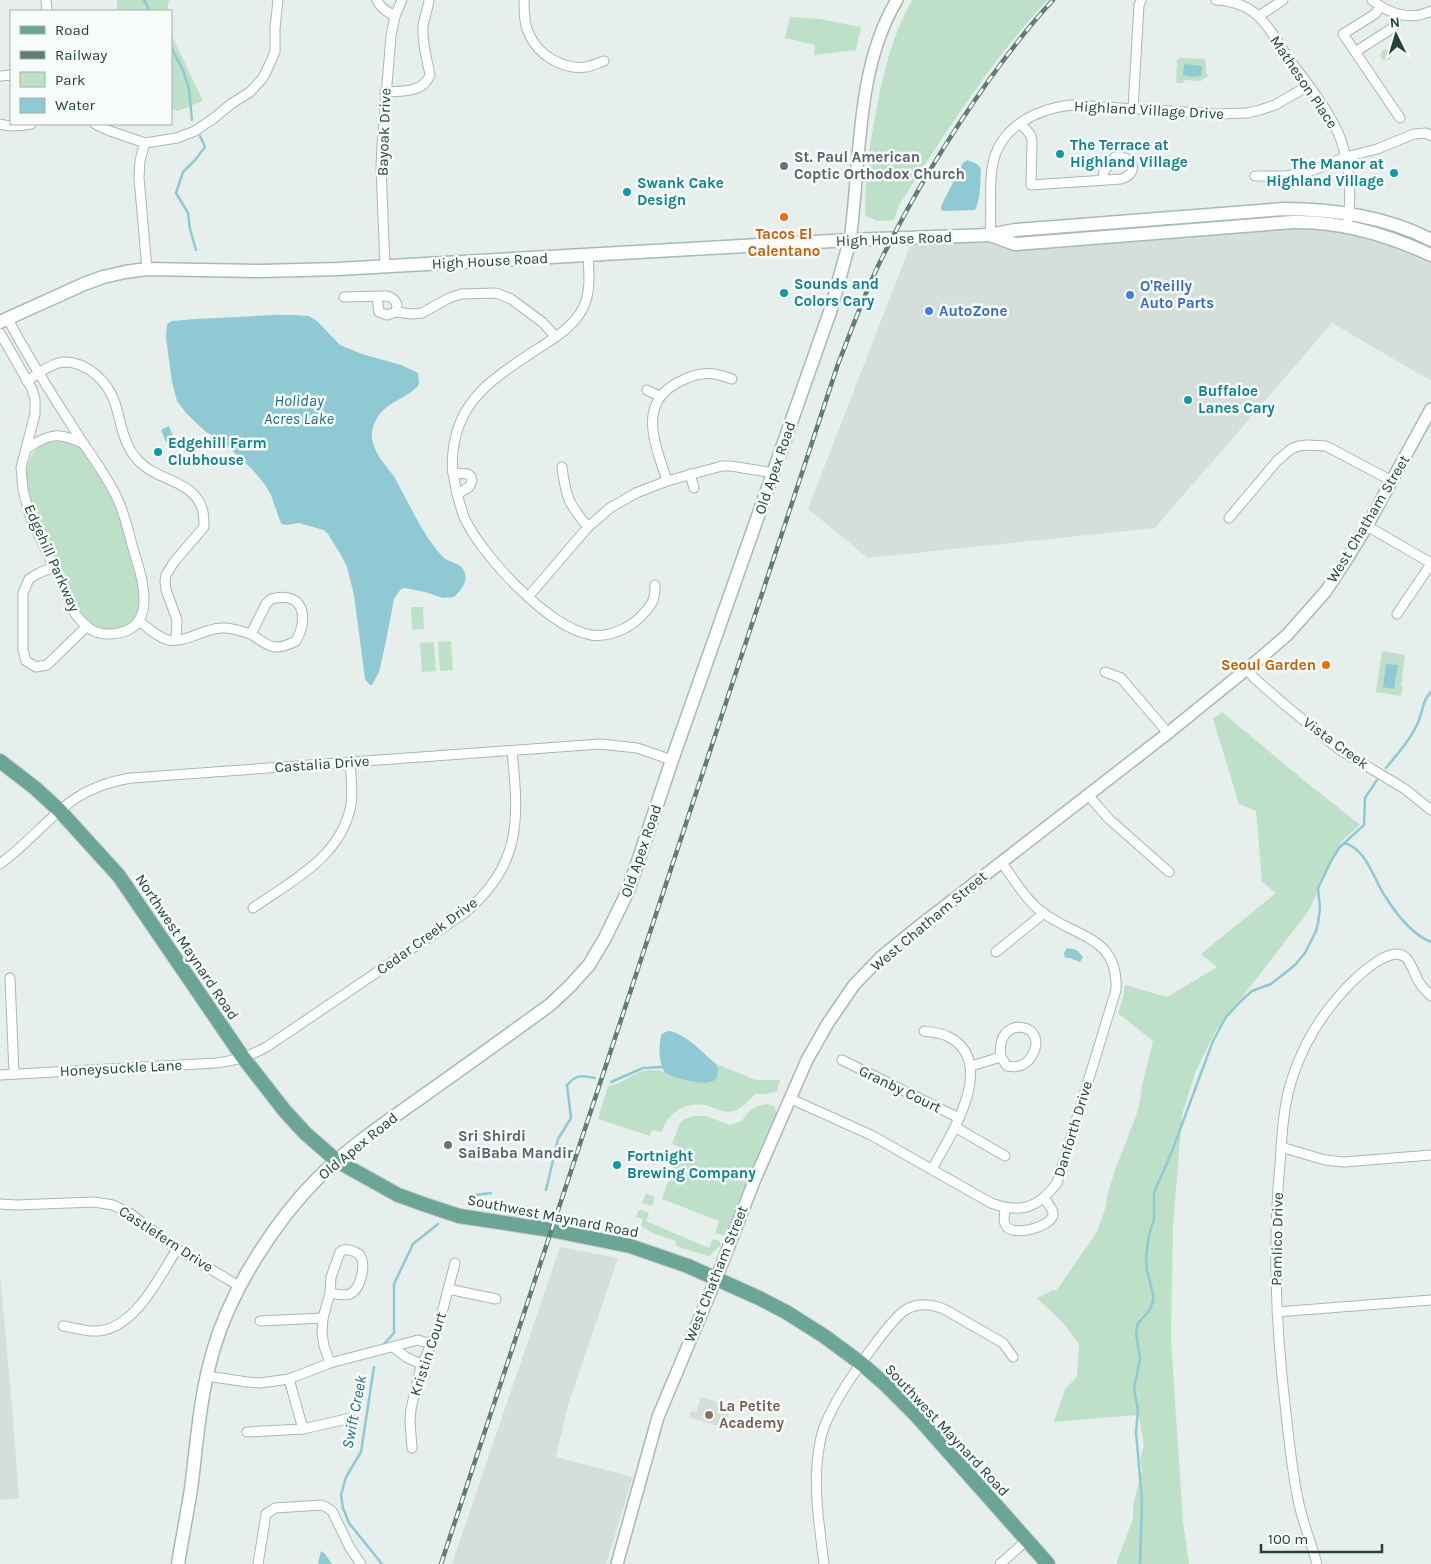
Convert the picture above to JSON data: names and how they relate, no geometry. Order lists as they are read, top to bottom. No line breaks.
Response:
{"streets":{"main road":["High House Road","Old Apex Road","Northwest Maynard Road","Southwest Maynard Road"],"street":["Matheson Place","Highland Village Drive","Bayoak Drive","West Chatham Street","Edgehill Parkway","Vista Creek","Castalia Drive","Cedar Creek Drive","Honeysuckle Lane","Granby Court","Danforth Drive","Castlefern Drive","Pamlico Drive","Kristin Court"]},"crossings":[["Matheson Place","Highland Village Drive"],["Matheson Place","High House Road"],["Highland Village Drive","High House Road"],["Bayoak Drive","High House Road"],["High House Road","Old Apex Road"],["Old Apex Road","Castalia Drive"],["Old Apex Road","Northwest Maynard Road"],["Old Apex Road","Southwest Maynard Road"],["Old Apex Road","Castlefern Drive"],["West Chatham Street","Vista Creek"],["West Chatham Street","Danforth Drive"],["West Chatham Street","Southwest Maynard Road"],["Castalia Drive","Cedar Creek Drive"],["Castalia Drive","Northwest Maynard Road"],["Cedar Creek Drive","Northwest Maynard Road"],["Cedar Creek Drive","Honeysuckle Lane"],["Northwest Maynard Road","Honeysuckle Lane"],["Northwest Maynard Road","Southwest Maynard Road"]],"water":["Holiday Acres Lake","Swift Creek"],"places":["The Terrace at Highland Village","St. Paul American Coptic Orthodox Church","The Manor at Highland Village","Swank Cake Design","Tacos El Calentano","Sounds and Colors Cary","O'Reilly Auto Parts","AutoZone","Buffaloe Lanes Cary","Edgehill Farm Clubhouse","Seoul Garden","Sri Shirdi SaiBaba Mandir","Fortnight Brewing Company","La Petite Academy"],"legend":["Road","Railway","Park","Water"],"scale_bar":"100 m","north":"top"}
